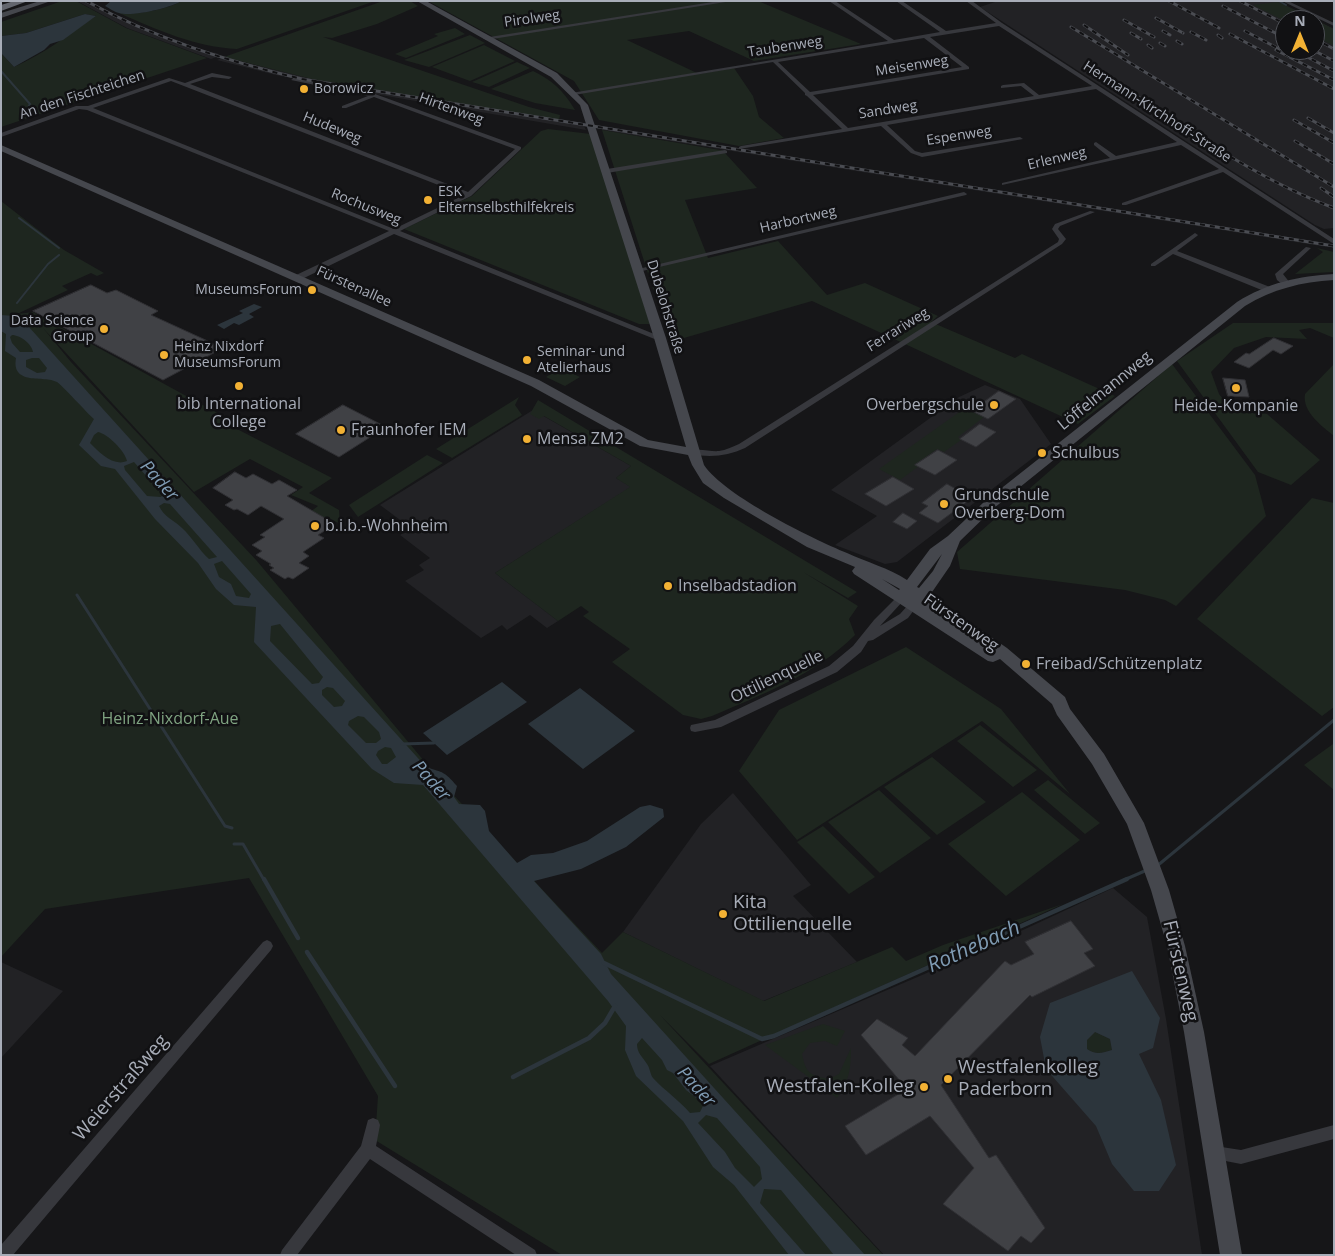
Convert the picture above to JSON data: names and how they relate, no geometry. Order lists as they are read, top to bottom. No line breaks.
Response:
{"streets":{"main road":["Fürstenallee","Dubelohstraße","Löffelmannweg","Fürstenweg"],"street":["Pirolweg","Taubenweg","Meisenweg","An den Fischteichen","Hirtenweg","Sandweg","Hermann-Kirchhoff-Straße","Hudeweg","Espenweg","Erlenweg","Rochusweg","Harbortweg","Ferrariweg","Ottilienquelle","Weierstraßweg"]},"crossings":[["Pirolweg","Dubelohstraße"],["Taubenweg","Meisenweg"],["Taubenweg","Hermann-Kirchhoff-Straße"],["Taubenweg","Dubelohstraße"],["An den Fischteichen","Hudeweg"],["An den Fischteichen","Rochusweg"],["Hirtenweg","Hudeweg"],["Sandweg","Hermann-Kirchhoff-Straße"],["Sandweg","Espenweg"],["Hermann-Kirchhoff-Straße","Erlenweg"],["Rochusweg","Dubelohstraße"],["Harbortweg","Dubelohstraße"],["Fürstenallee","Dubelohstraße"],["Fürstenallee","Ferrariweg"],["Fürstenallee","Fürstenweg"],["Dubelohstraße","Ferrariweg"],["Dubelohstraße","Fürstenweg"],["Ferrariweg","Fürstenweg"],["Löffelmannweg","Fürstenweg"],["Löffelmannweg","Ottilienquelle"],["Fürstenweg","Ottilienquelle"]],"water":["Pader","Rothebach"],"parks":["Heinz-Nixdorf-Aue"],"places":["Borowicz","ESK Elternselbsthilfekreis","MuseumsForum","Data Science Group","Heinz Nixdorf MuseumsForum","Seminar- und Atelierhaus","bib International College","Heide-Kompanie","Overbergschule","Fraunhofer IEM","Mensa ZM2","Schulbus","Grundschule Overberg-Dom","b.i.b.-Wohnheim","Inselbadstadion","Freibad/Schützenplatz","Kita Ottilienquelle","Westfalenkolleg Paderborn","Westfalen-Kolleg"],"north":"top"}
